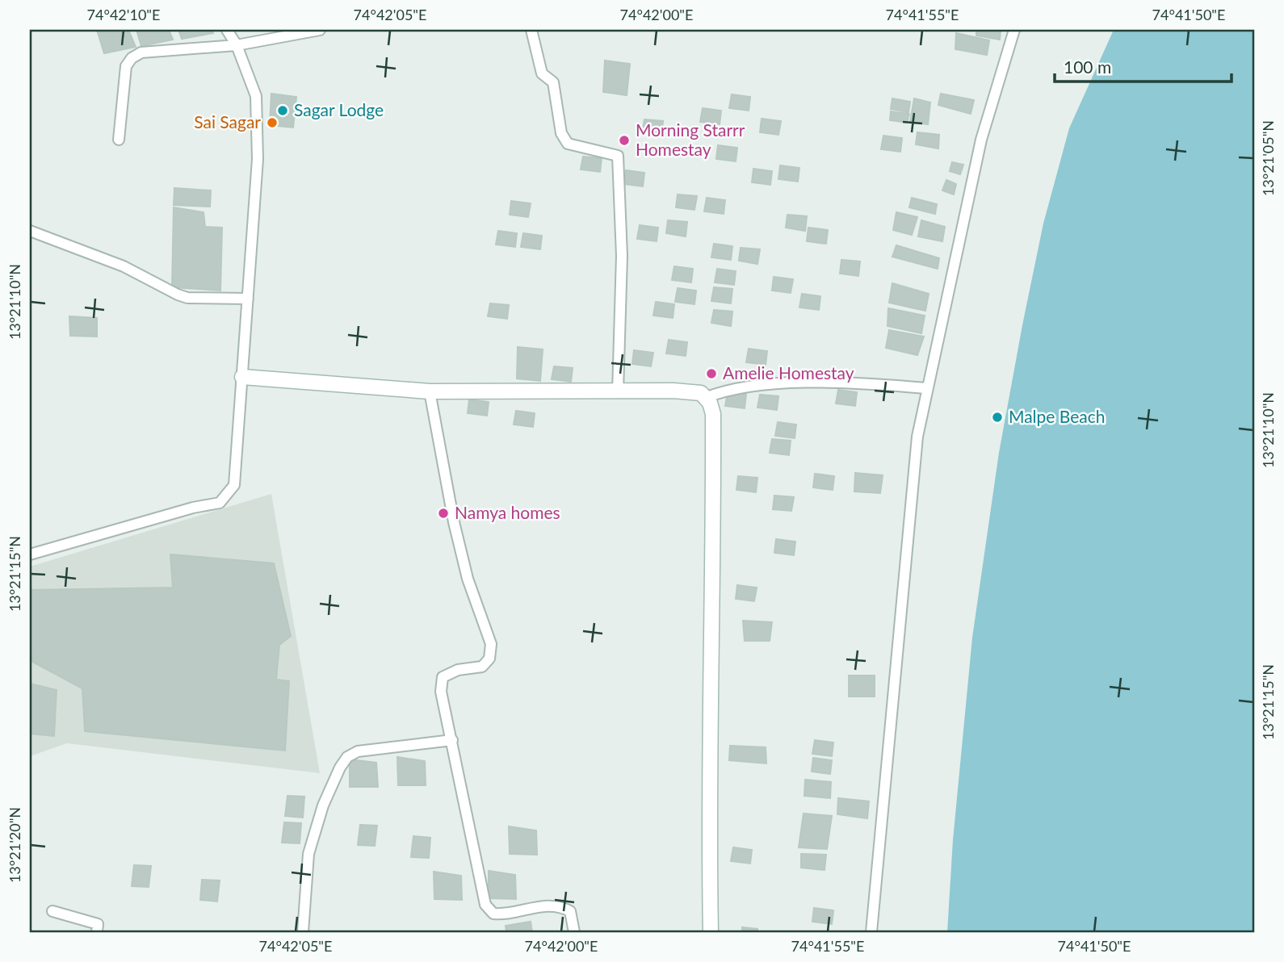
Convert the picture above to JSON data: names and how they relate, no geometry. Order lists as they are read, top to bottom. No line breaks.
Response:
{"places":["Sagar Lodge","Sai Sagar","Morning Starrr Homestay","Amelie Homestay","Malpe Beach","Namya homes"],"scale_bar":"100 m","coordinates":["74°42'10\"E","74°42'05\"E","74°42'00\"E","74°41'55\"E","74°41'50\"E","13°21'05\"N","13°21'10\"N","13°21'15\"N","13°21'20\"N"]}
